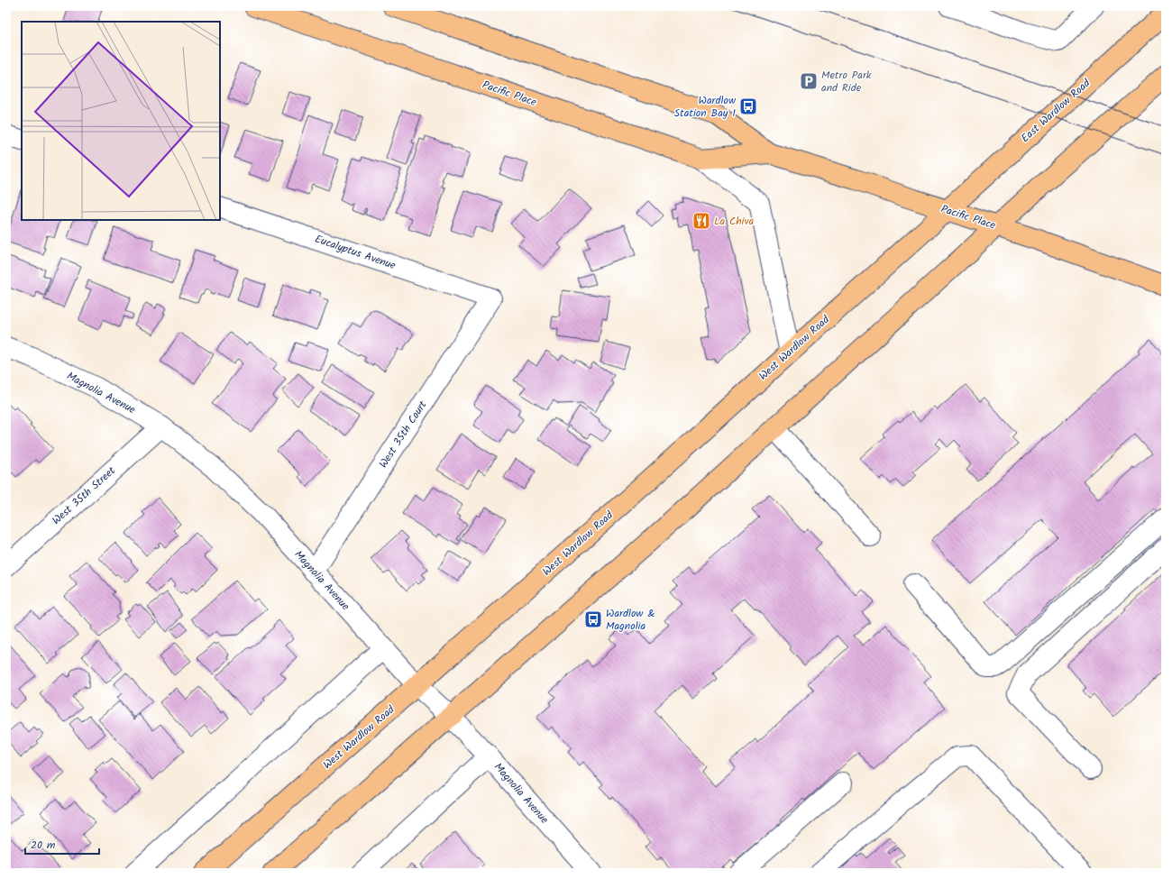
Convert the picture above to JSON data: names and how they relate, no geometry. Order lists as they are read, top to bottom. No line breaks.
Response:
{"streets":{"main road":["Pacific Place","East Wardlow Road","West Wardlow Road"],"street":["Eucalyptus Avenue","Magnolia Avenue","West 35th Court","West 35th Street"]},"crossings":[["Pacific Place","East Wardlow Road"],["Pacific Place","West Wardlow Road"],["East Wardlow Road","West Wardlow Road"],["Eucalyptus Avenue","West 35th Court"],["West Wardlow Road","Magnolia Avenue"],["Magnolia Avenue","West 35th Court"],["Magnolia Avenue","West 35th Street"]],"places":{"parking":["Metro Park and Ride"],"bus stop":["Wardlow Station Bay 1","Wardlow & Magnolia"],"restaurant":["La Chiva"]},"scale_bar":"20 m"}
